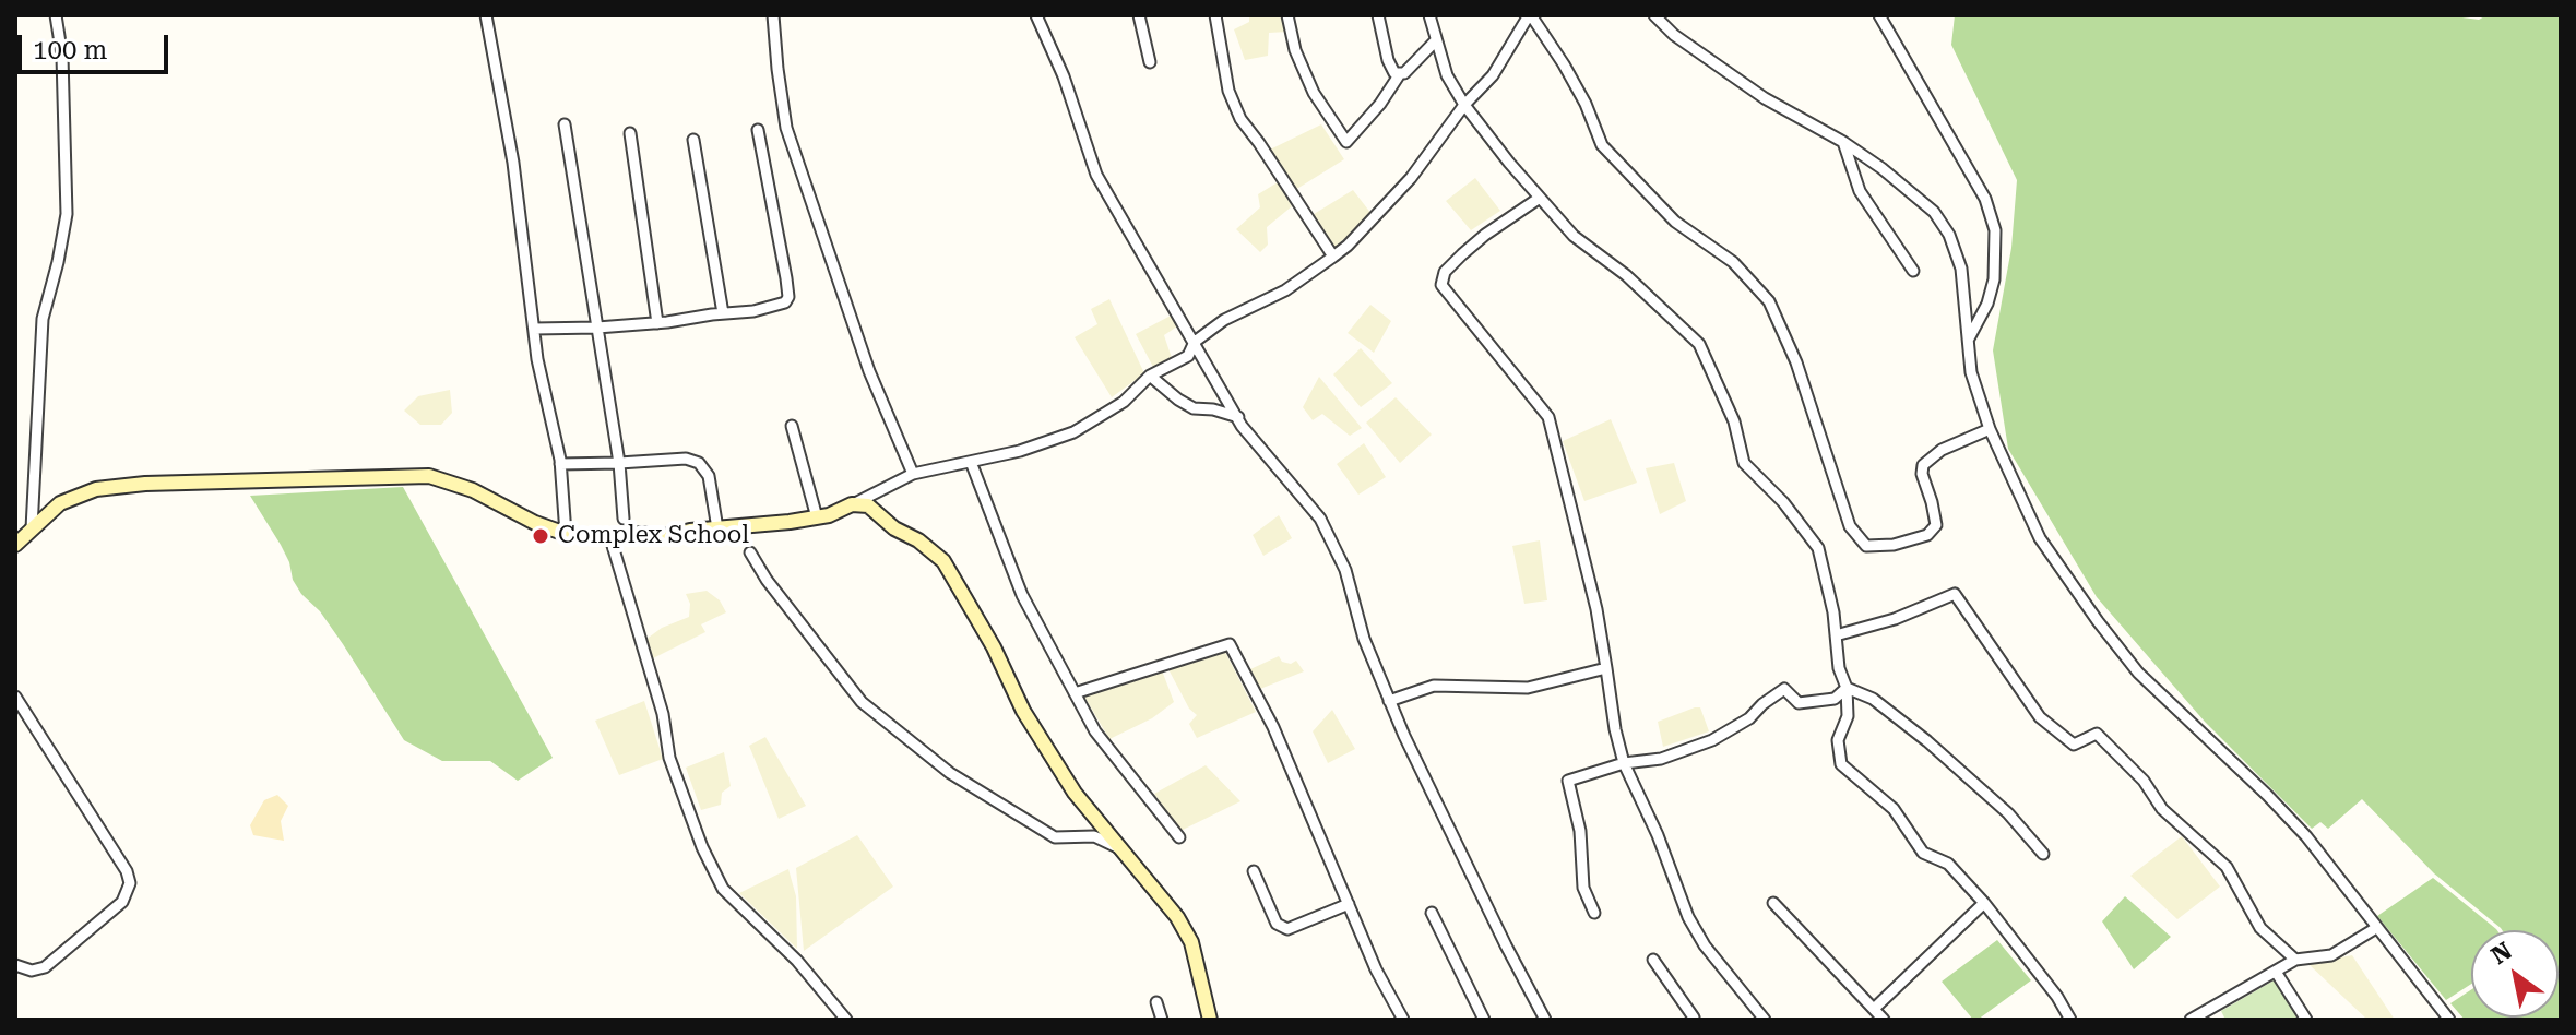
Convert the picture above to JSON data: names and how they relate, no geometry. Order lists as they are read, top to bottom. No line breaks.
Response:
{"places":["Complex School"],"scale_bar":"100 m","north":"top left"}
